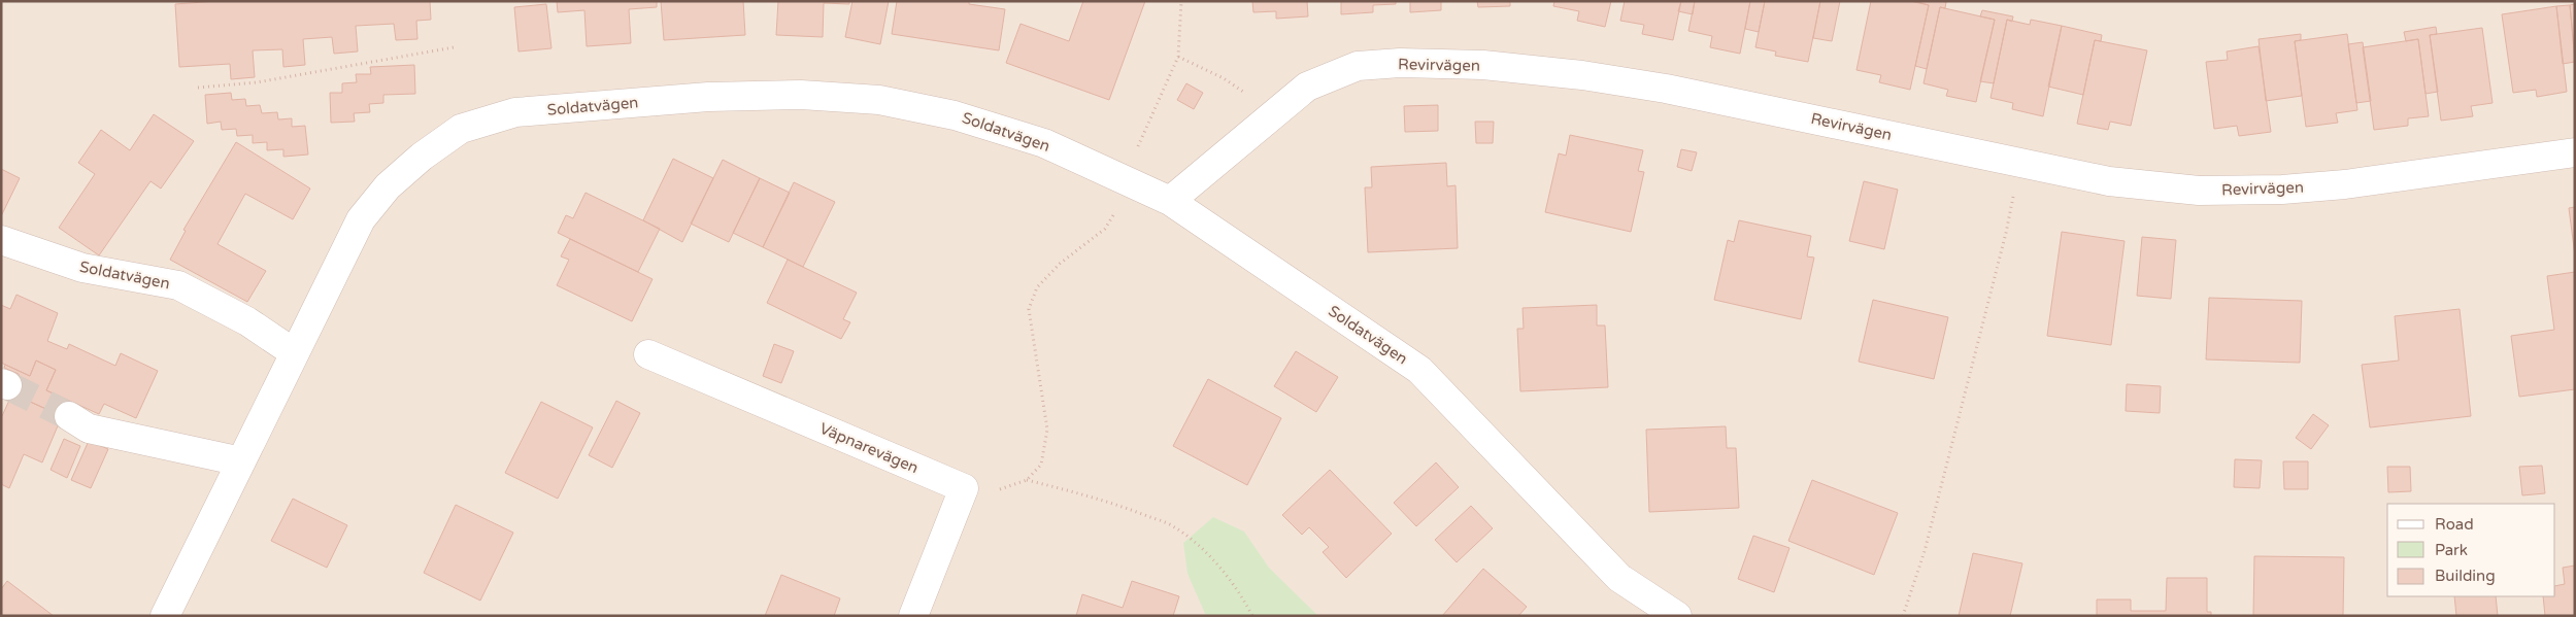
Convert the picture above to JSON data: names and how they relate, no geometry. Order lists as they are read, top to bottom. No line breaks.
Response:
{"streets":{"street":["Revirvägen","Soldatvägen","Väpnarevägen"]},"crossings":[["Revirvägen","Soldatvägen"]],"legend":["Road","Park","Building"]}
